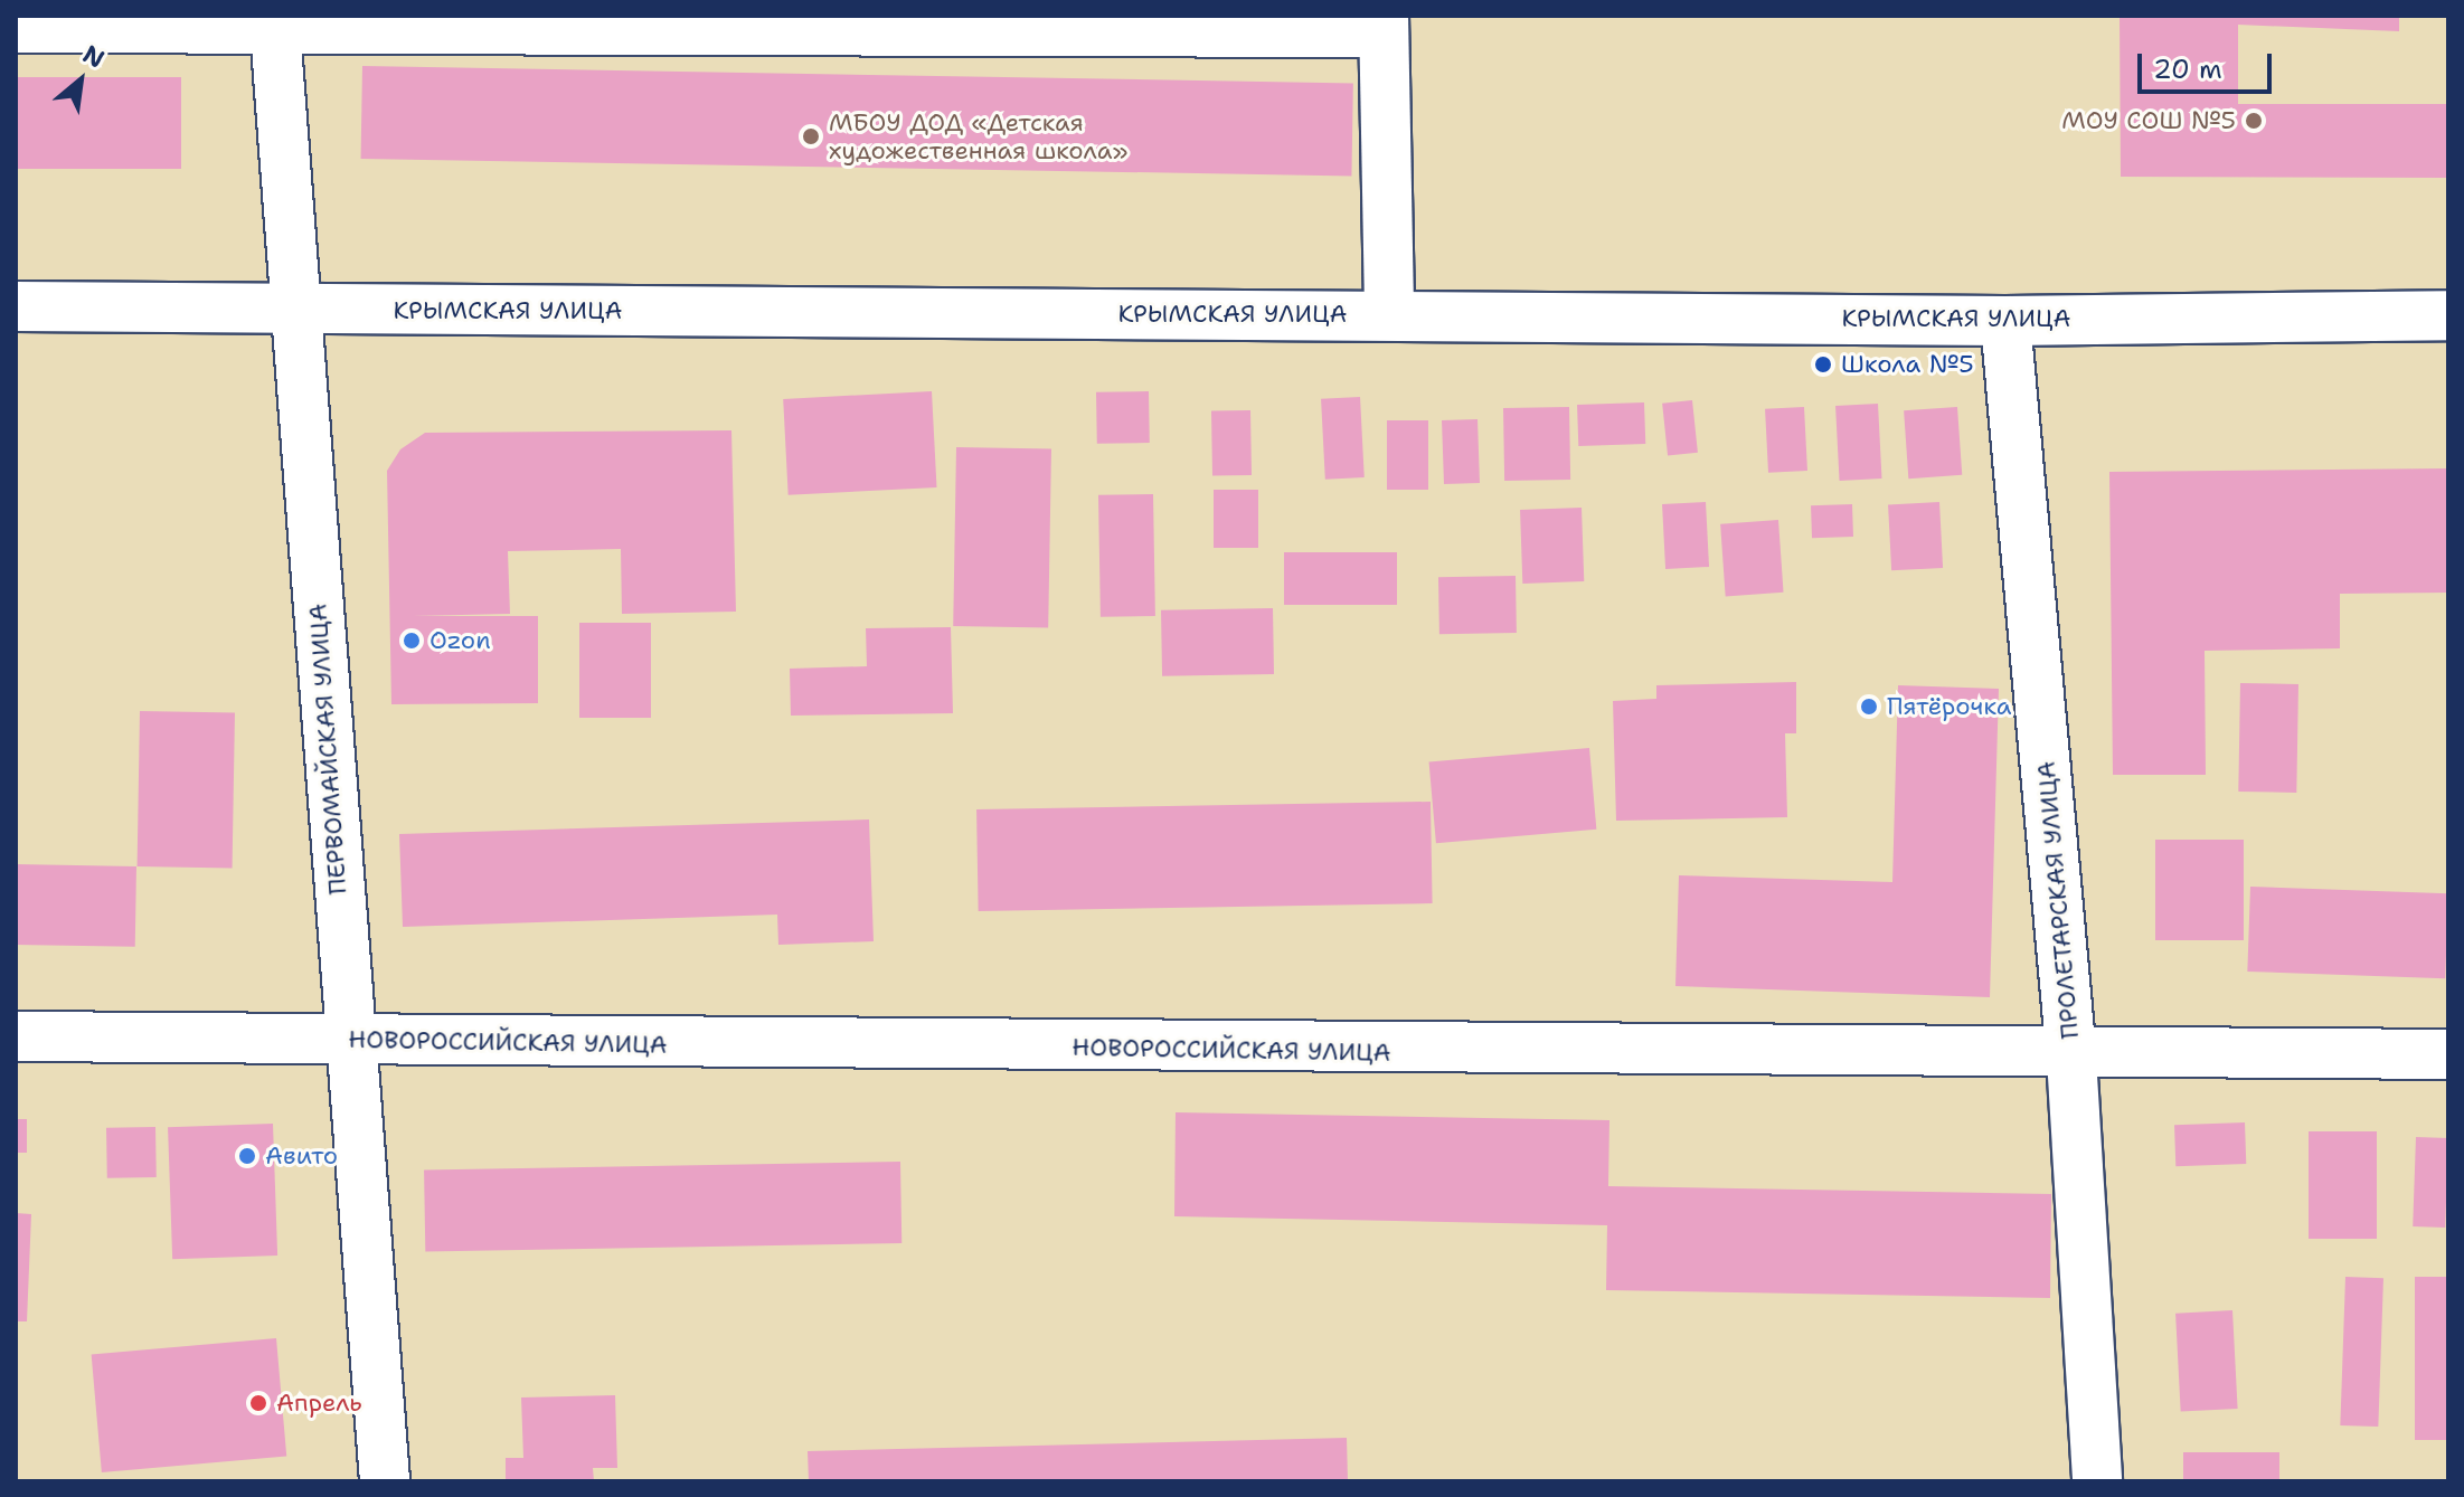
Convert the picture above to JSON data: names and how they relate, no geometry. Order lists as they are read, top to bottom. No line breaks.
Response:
{"streets":{"street":["КРЫМСКАЯ УЛИЦА","ПЕРВОМАЙСКАЯ УЛИЦА","ПРОЛЕТАРСКАЯ УЛИЦА","НОВОРОССИЙСКАЯ УЛИЦА"]},"crossings":[["КРЫМСКАЯ УЛИЦА","ПЕРВОМАЙСКАЯ УЛИЦА"],["КРЫМСКАЯ УЛИЦА","ПРОЛЕТАРСКАЯ УЛИЦА"],["ПЕРВОМАЙСКАЯ УЛИЦА","НОВОРОССИЙСКАЯ УЛИЦА"],["ПРОЛЕТАРСКАЯ УЛИЦА","НОВОРОССИЙСКАЯ УЛИЦА"]],"places":["МОУ СОШ №5","МБОУ ДОД «Детская художественная школа»","Школа №5","Ozon","Пятёрочка","Авито","Апрель"],"scale_bar":"20 m","north":"top right"}
